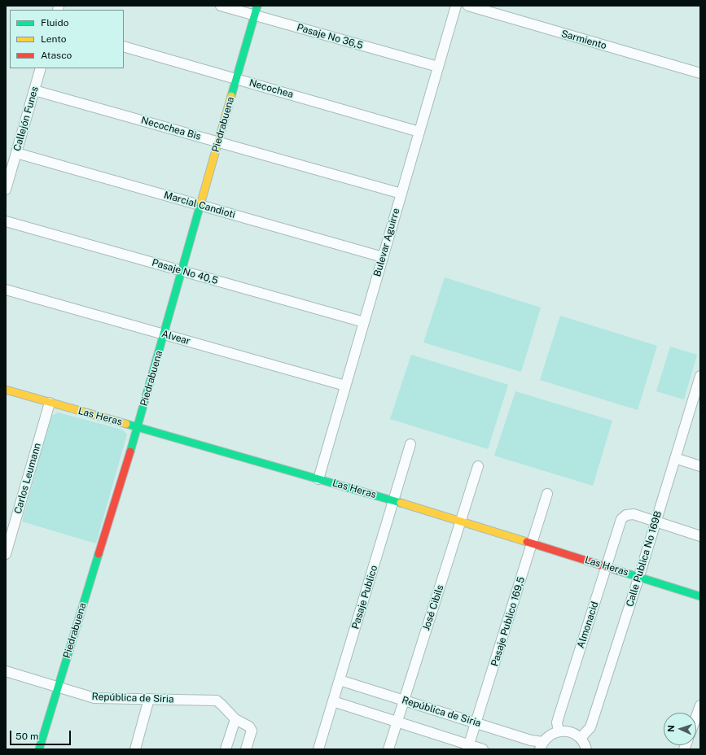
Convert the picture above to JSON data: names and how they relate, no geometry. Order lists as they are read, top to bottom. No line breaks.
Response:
{"streets":{"street":["Pasaje No 36,5","Sarmiento","Necochea","Callejón Funes","Piedrabuena","Necochea Bis","Marcial Candioti","Bulevar Aguirre","Pasaje No 40,5","Alvear","Las Heras","Carlos Leumann","Calle Publica No 169B","Pasaje Publico","José Cibils","Pasaje Publico 169,5","Almonacid","República de Siria"]},"crossings":[["Pasaje No 36,5","Piedrabuena"],["Pasaje No 36,5","Bulevar Aguirre"],["Necochea","Piedrabuena"],["Necochea","Bulevar Aguirre"],["Callejón Funes","Necochea Bis"],["Callejón Funes","Marcial Candioti"],["Piedrabuena","Necochea Bis"],["Piedrabuena","Marcial Candioti"],["Piedrabuena","Pasaje No 40,5"],["Piedrabuena","Alvear"],["Piedrabuena","Las Heras"],["Piedrabuena","República de Siria"],["Necochea Bis","Bulevar Aguirre"],["Marcial Candioti","Bulevar Aguirre"],["Bulevar Aguirre","Pasaje No 40,5"],["Bulevar Aguirre","Alvear"],["Bulevar Aguirre","Las Heras"],["Las Heras","Carlos Leumann"],["Las Heras","Calle Publica No 169B"],["Las Heras","Pasaje Publico"],["Las Heras","José Cibils"],["Las Heras","Pasaje Publico 169,5"],["Las Heras","Almonacid"],["Calle Publica No 169B","Almonacid"],["Pasaje Publico","República de Siria"],["José Cibils","República de Siria"],["Pasaje Publico 169,5","República de Siria"]],"legend":["Fluido","Lento","Atasco"],"scale_bar":"50 m","north":"left"}
